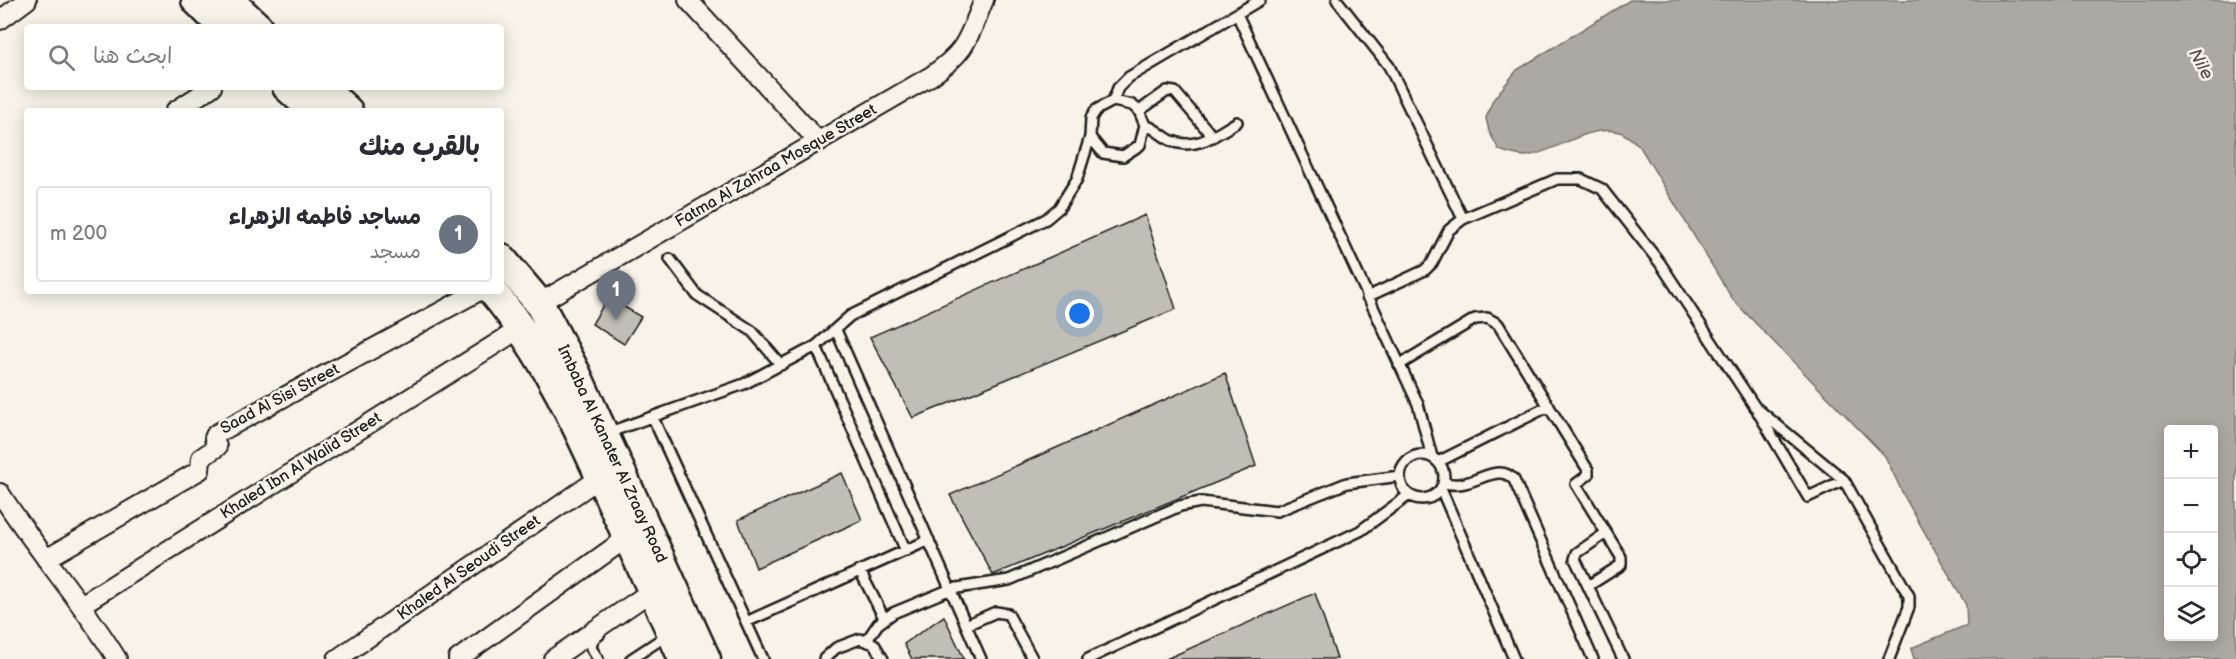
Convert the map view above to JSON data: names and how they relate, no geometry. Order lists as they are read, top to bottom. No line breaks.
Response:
{"streets":{"main road":["Imbaba Al Kanater Al Zraay Road"],"street":["Fatma Al Zahraa Mosque Street","Saad Al Sisi Street","Khaled Ibn Al Walid Street","Khaled Al Seoudi Street"]},"crossings":[["Fatma Al Zahraa Mosque Street","Imbaba Al Kanater Al Zraay Road"],["Imbaba Al Kanater Al Zraay Road","Khaled Ibn Al Walid Street"],["Imbaba Al Kanater Al Zraay Road","Khaled Al Seoudi Street"]],"water":["Nile"],"page":{"search":"ابحث هنا","heading":"بالقرب منك","list":[{"mark":"1","name":"مساجد فاطمه الزهراء","note":"مسجد","value":"200 m"}],"pins":"1","map_buttons":["+","−"]}}
